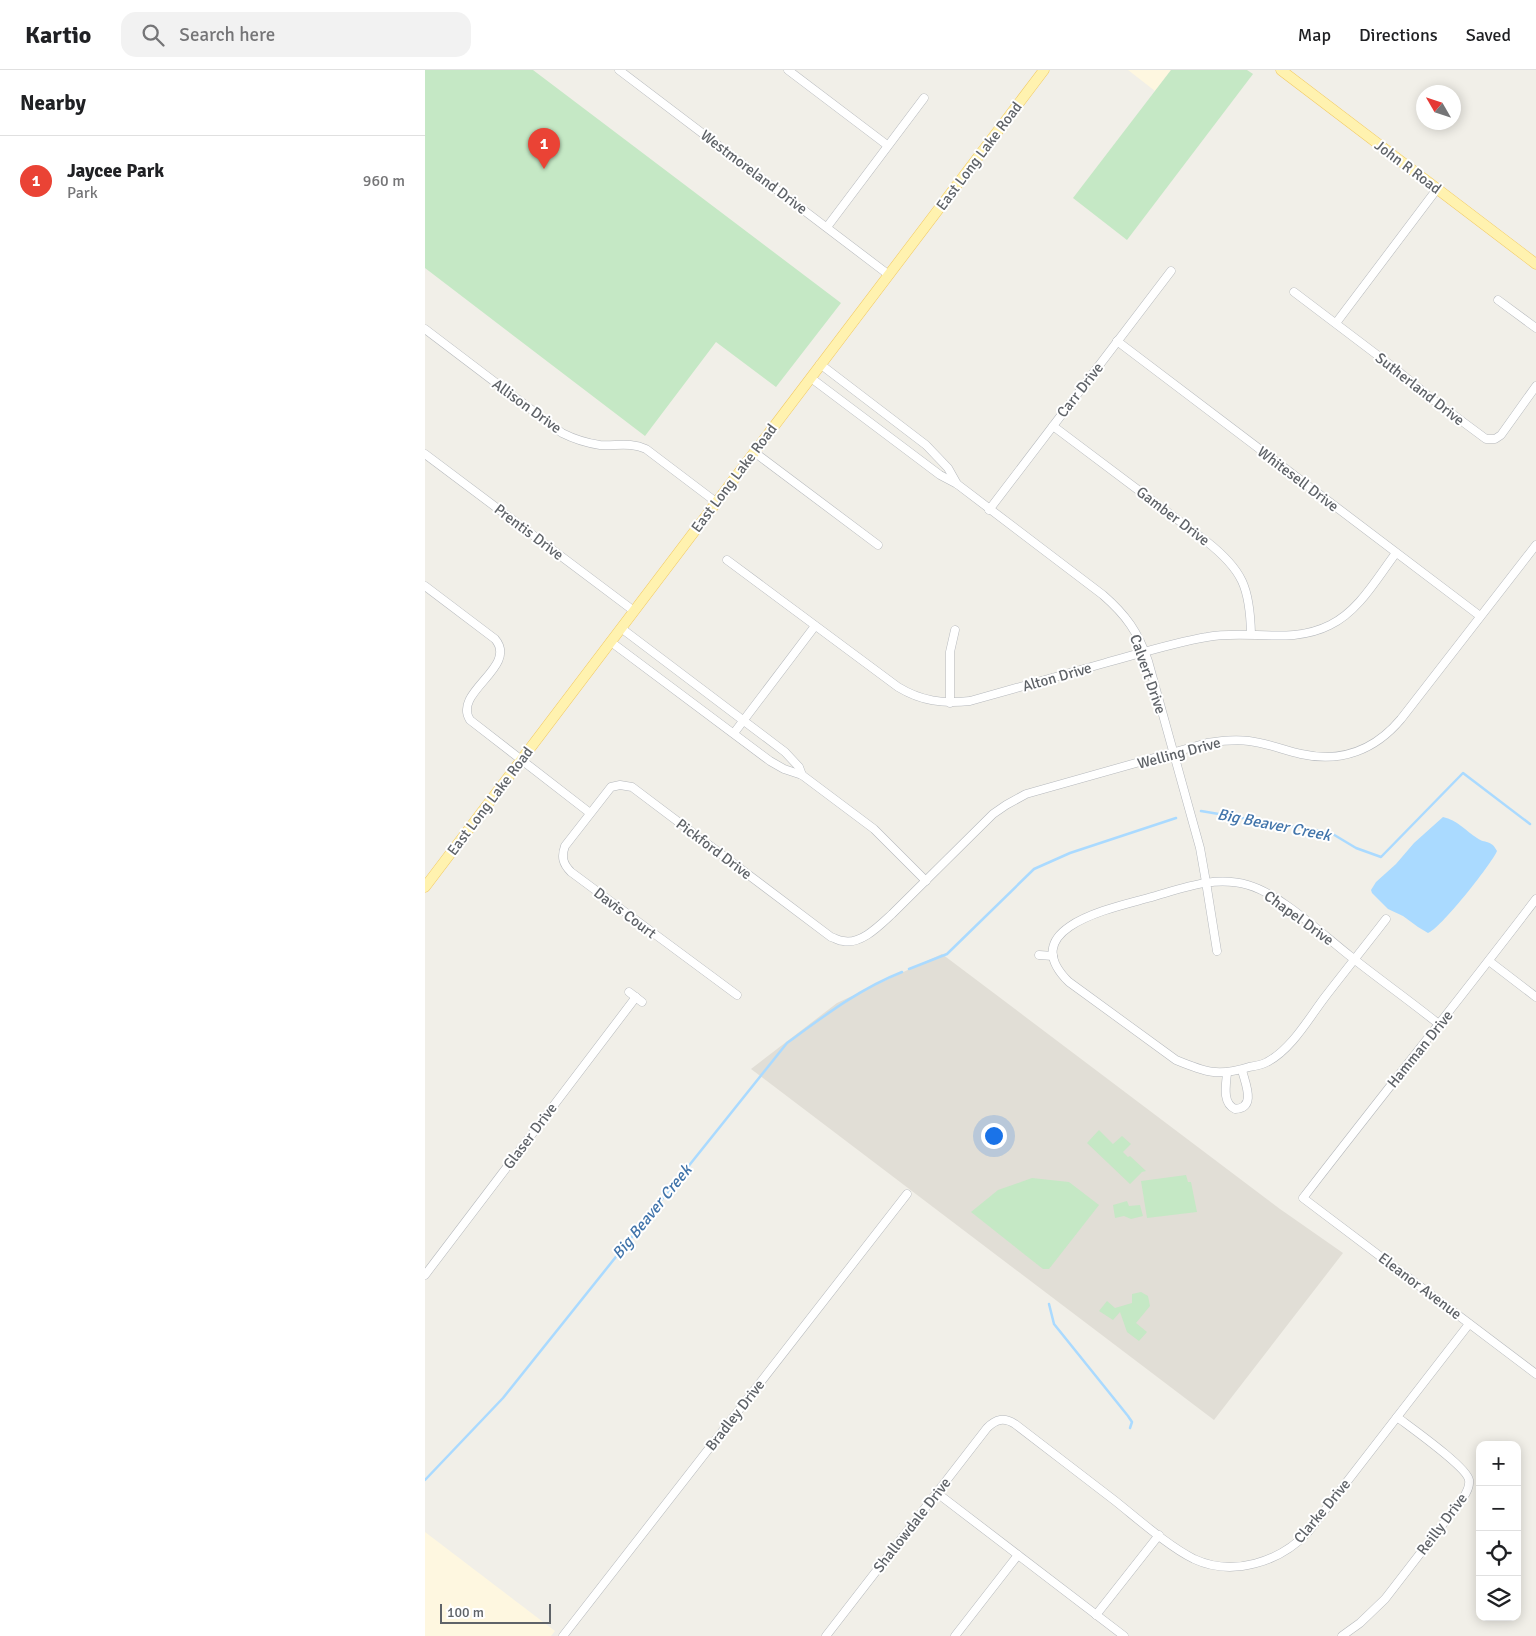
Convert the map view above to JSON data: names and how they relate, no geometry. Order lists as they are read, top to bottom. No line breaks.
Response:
{"streets":{"main road":["East Long Lake Road","John R Road"],"street":["Westmoreland Drive","Sutherland Drive","Carr Drive","Allison Drive","Whitesell Drive","Gamber Drive","Prentis Drive","Calvert Drive","Alton Drive","Welling Drive","Pickford Drive","Davis Court","Chapel Drive","Hamman Drive","Glaser Drive","Eleanor Avenue","Bradley Drive","Clarke Drive","Reilly Drive","Shallowdale Drive"]},"crossings":[["East Long Lake Road","Westmoreland Drive"],["East Long Lake Road","Allison Drive"],["East Long Lake Road","Prentis Drive"],["East Long Lake Road","Calvert Drive"],["Carr Drive","Whitesell Drive"],["Carr Drive","Gamber Drive"],["Carr Drive","Calvert Drive"],["Whitesell Drive","Alton Drive"],["Whitesell Drive","Welling Drive"],["Gamber Drive","Alton Drive"],["Calvert Drive","Alton Drive"],["Calvert Drive","Welling Drive"],["Calvert Drive","Chapel Drive"],["Welling Drive","Pickford Drive"],["Pickford Drive","Davis Court"],["Chapel Drive","Hamman Drive"],["Hamman Drive","Eleanor Avenue"],["Eleanor Avenue","Clarke Drive"],["Clarke Drive","Reilly Drive"],["Clarke Drive","Shallowdale Drive"]],"water":["Big Beaver Creek"],"scale_bar":"100 m","north":"top left","page":{"header":"Kartio","search":"Search here","nav":["Map","Directions","Saved"],"heading":"Nearby","pins":"1","list":[{"mark":"1","name":"Jaycee Park","note":"Park","value":"960 m"}],"map_buttons":["+","−"],"scale":"100 m"}}
